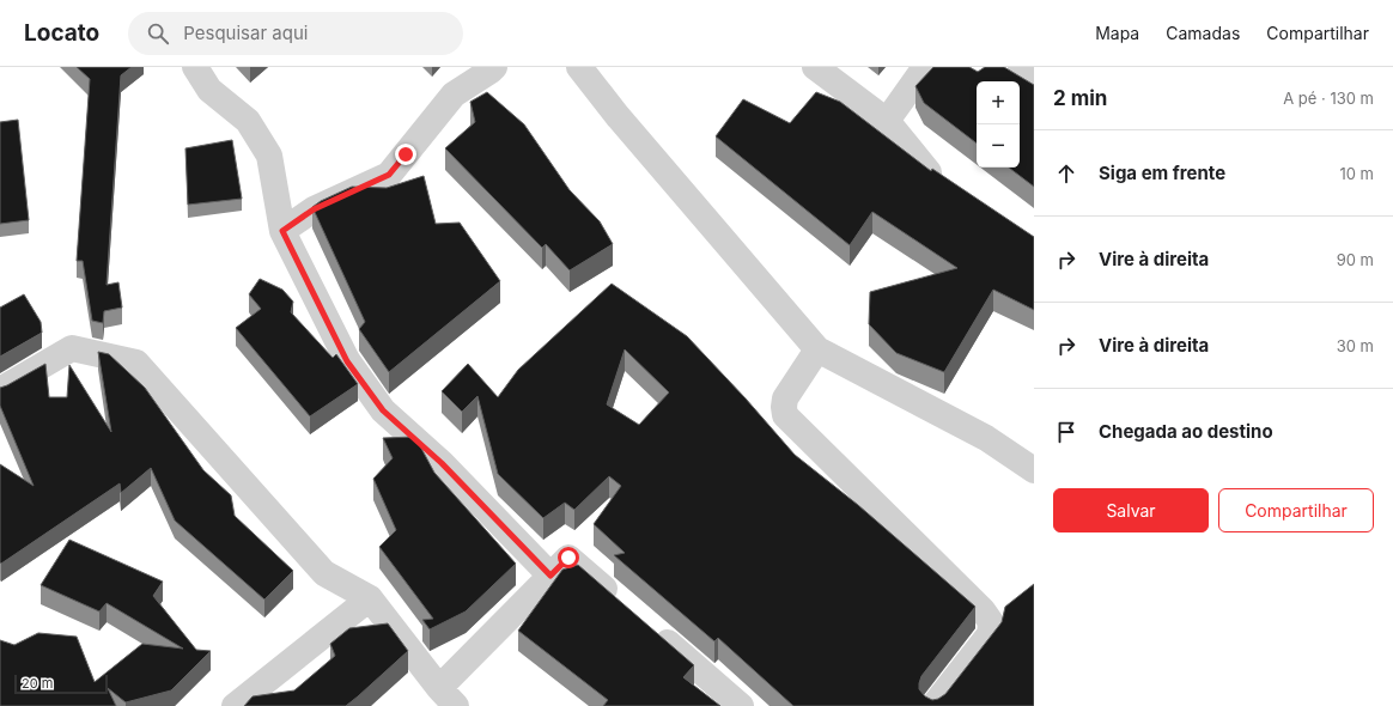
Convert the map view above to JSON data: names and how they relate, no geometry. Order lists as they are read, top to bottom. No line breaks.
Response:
{"scale_bar":"20 m","page":{"header":"Locato","search":"Pesquisar aqui","nav":["Mapa","Camadas","Compartilhar"],"heading":["2 min","A pé · 130 m"],"map_buttons":["+","−"],"list":[["Siga em frente","10 m"],["Vire à direita","90 m"],["Vire à direita","30 m"],"Chegada ao destino"],"buttons":["Salvar","Compartilhar"],"scale":"20 m"}}
